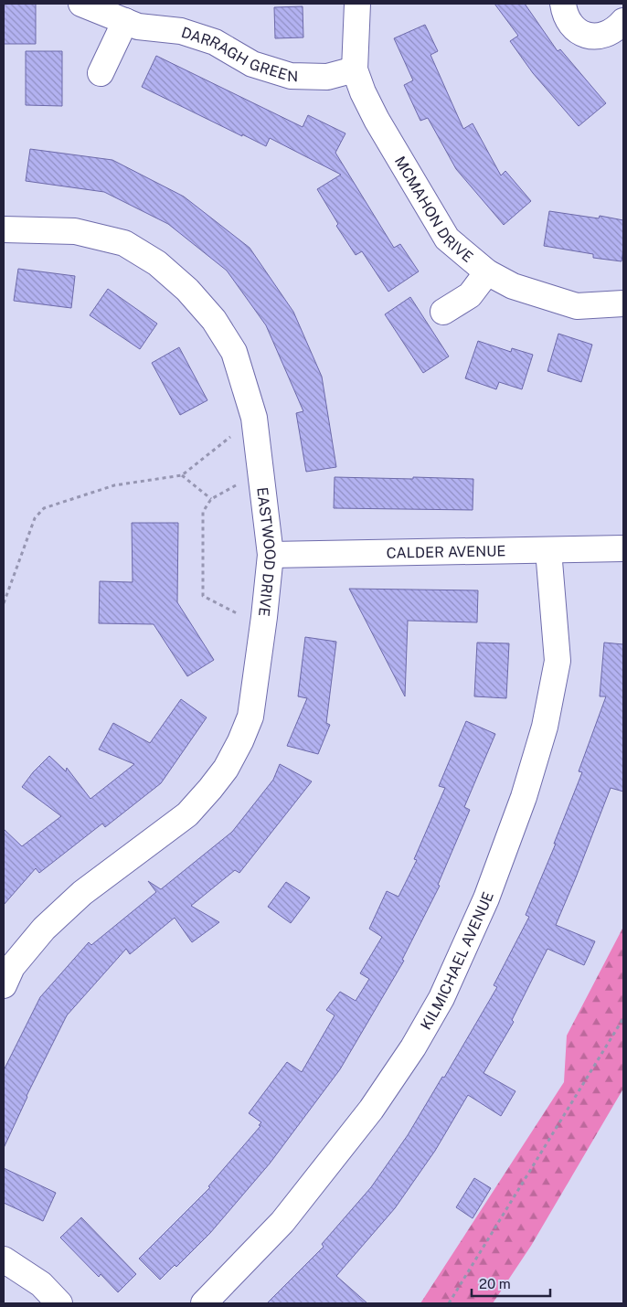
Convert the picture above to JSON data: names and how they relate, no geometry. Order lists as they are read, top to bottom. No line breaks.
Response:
{"streets":{"street":["DARRAGH GREEN","MCMAHON DRIVE","EASTWOOD DRIVE","CALDER AVENUE","KILMICHAEL AVENUE"]},"crossings":[["DARRAGH GREEN","MCMAHON DRIVE"],["EASTWOOD DRIVE","CALDER AVENUE"],["CALDER AVENUE","KILMICHAEL AVENUE"]],"scale_bar":"20 m"}
